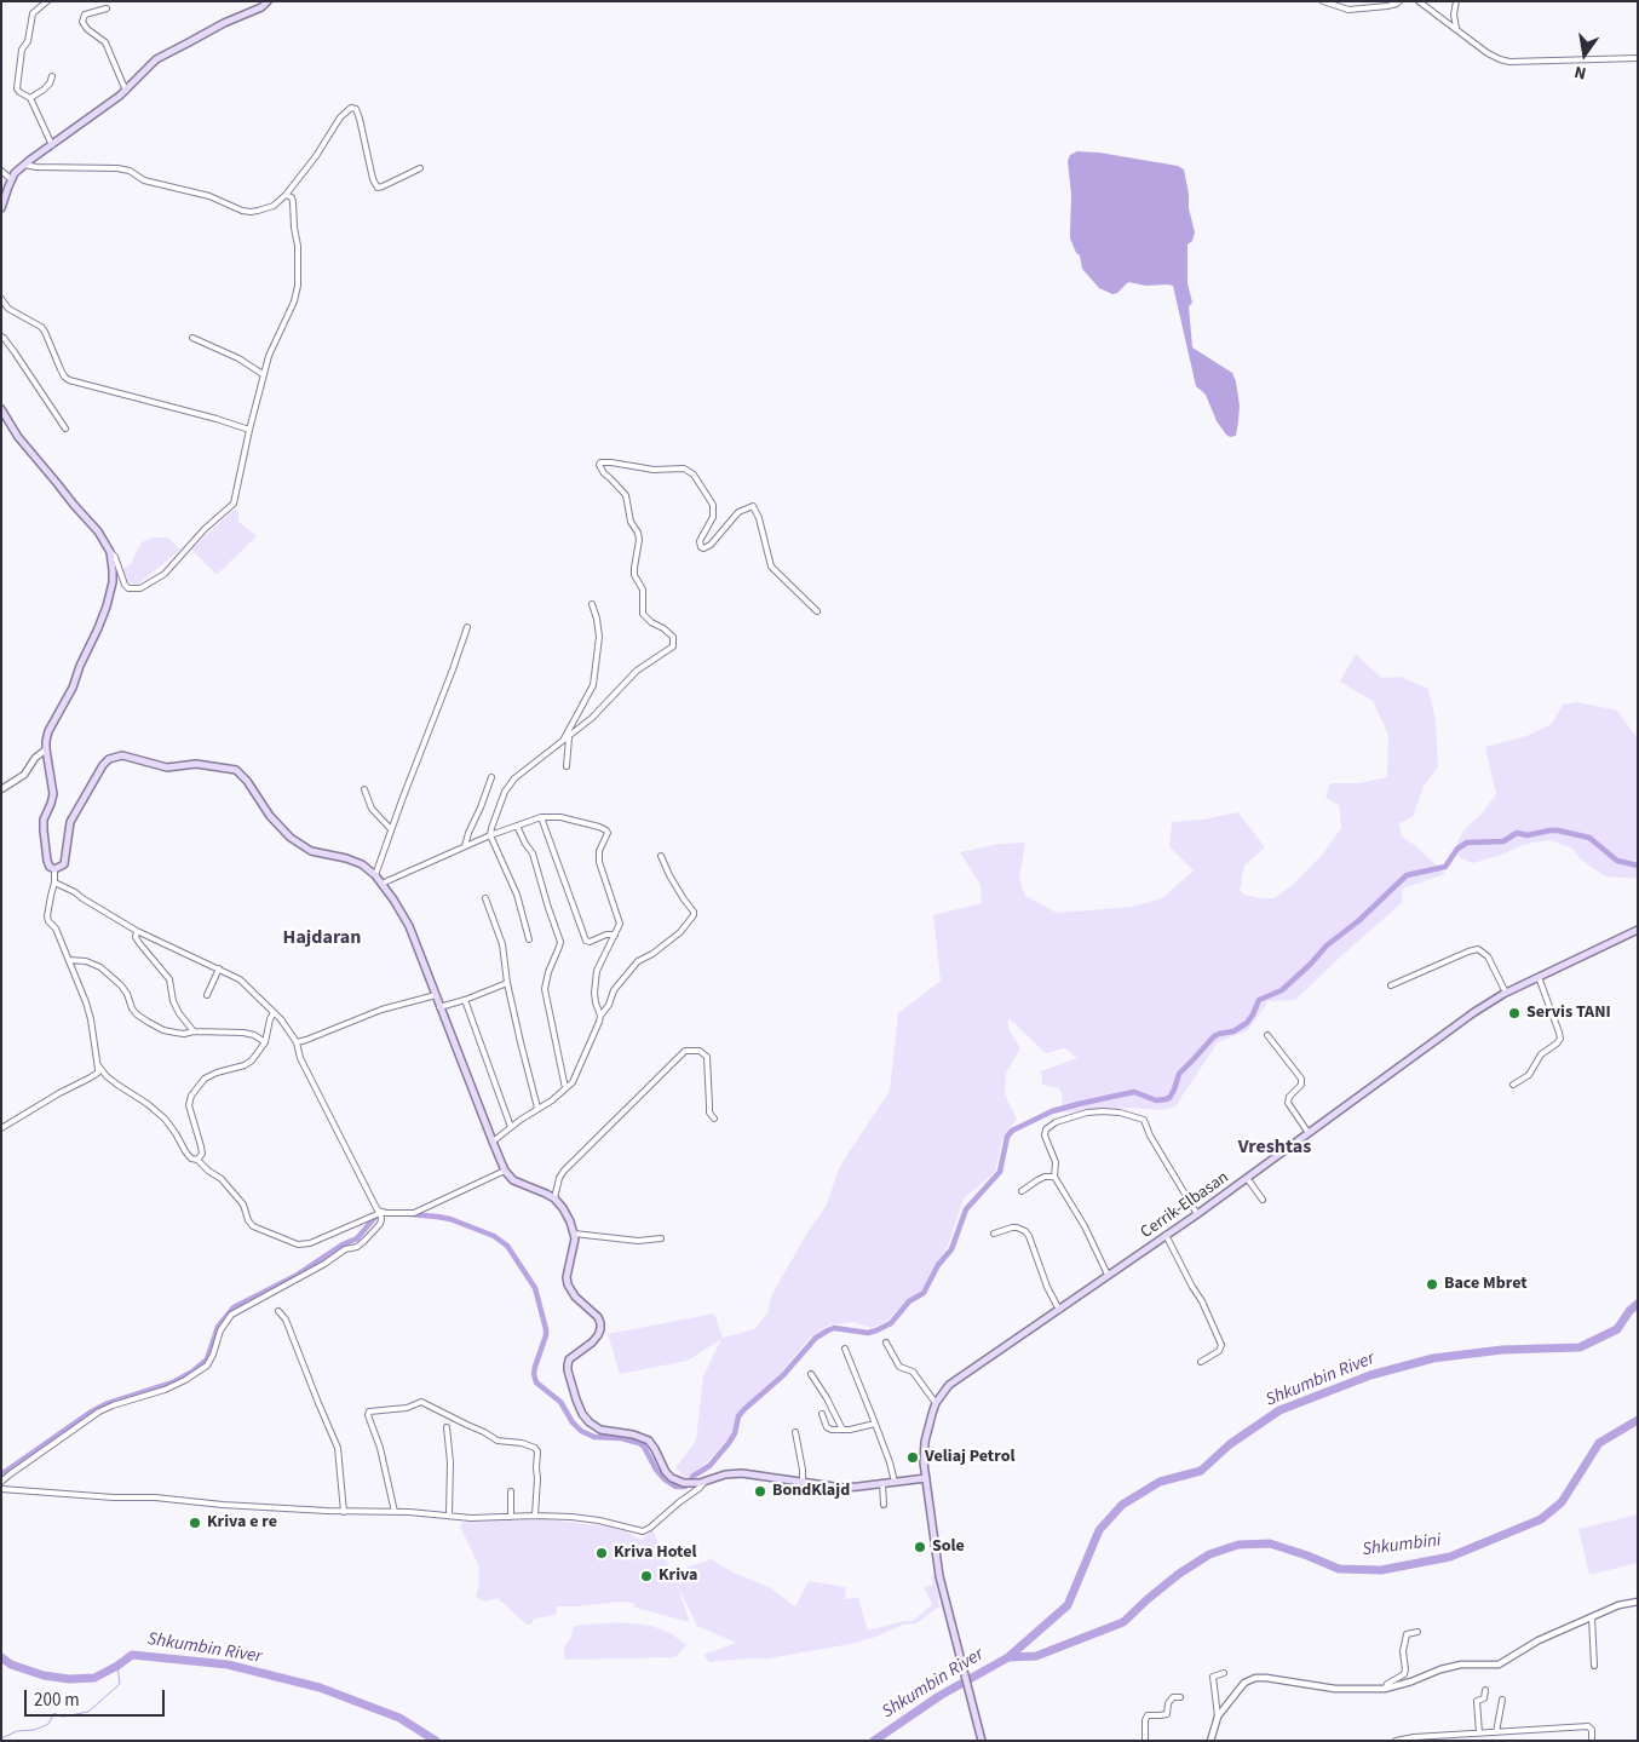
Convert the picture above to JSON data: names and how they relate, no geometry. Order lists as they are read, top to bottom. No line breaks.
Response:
{"streets":{"main road":["Cerrik-Elbasan"]},"districts":["Hajdaran","Vreshtas"],"water":["Shkumbin River","Shkumbini"],"places":["Servis TANI","Bace Mbret","Veliaj Petrol","BondKlajd","Kriva e re","Sole","Kriva Hotel","Kriva"],"scale_bar":"200 m","north":"bottom"}
